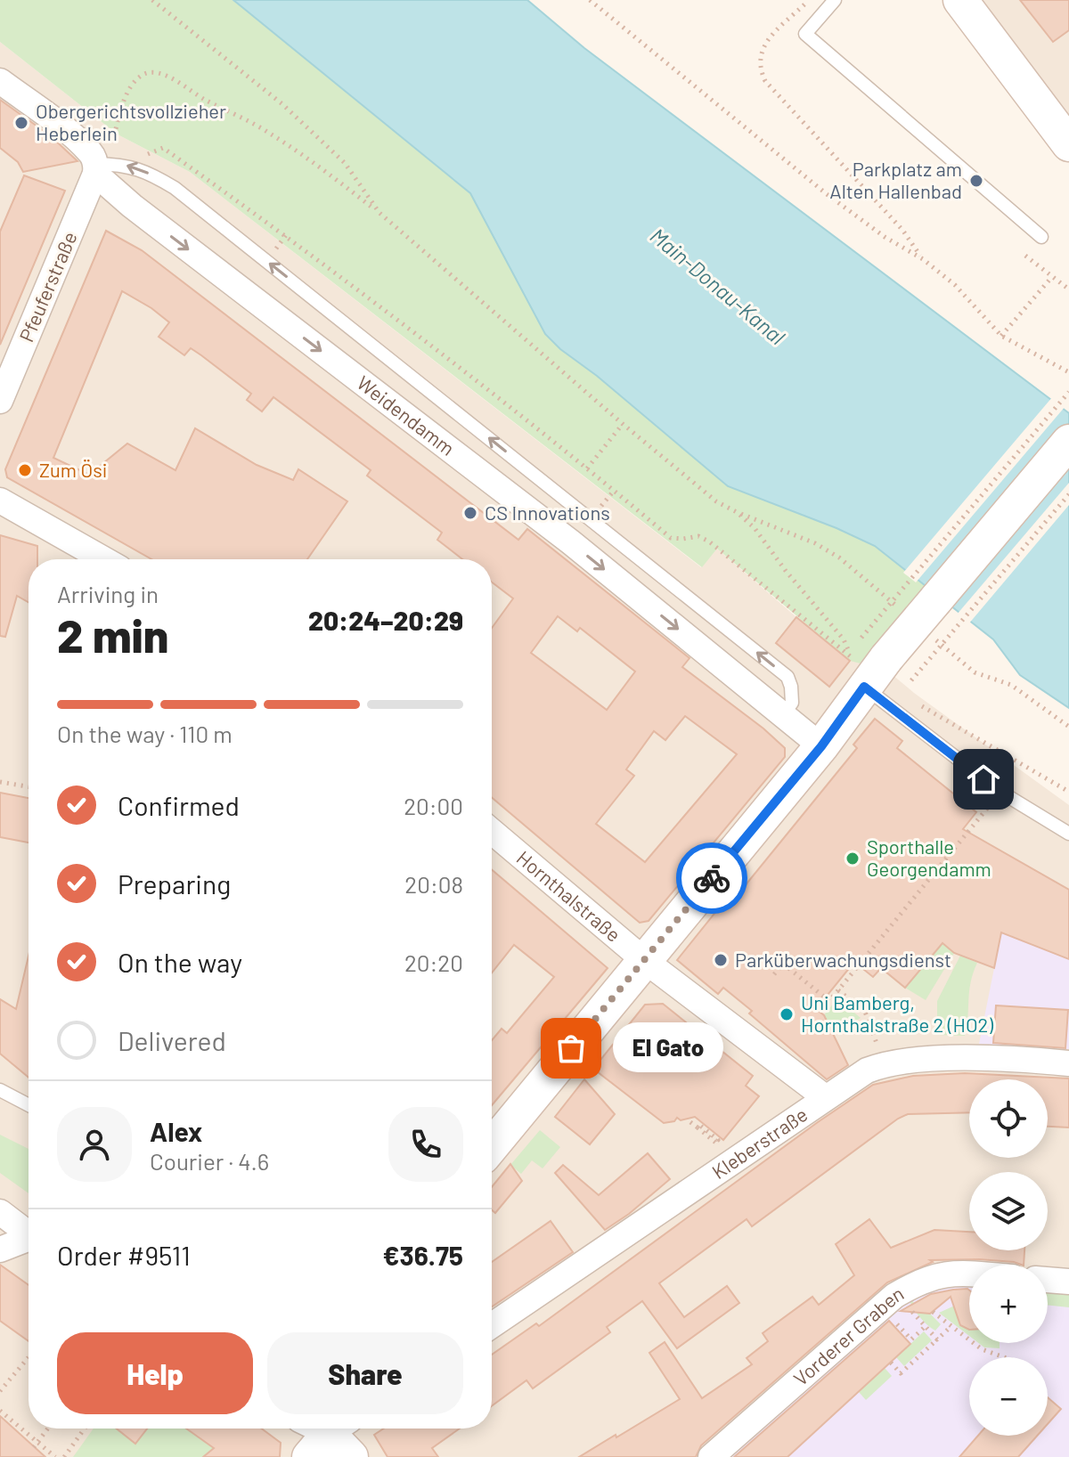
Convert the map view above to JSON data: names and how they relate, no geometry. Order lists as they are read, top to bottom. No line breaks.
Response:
{"streets":{"street":["Pfeuferstraße","Weidendamm","Hornthalstraße","Kleberstraße","Vorderer Graben"]},"crossings":[["Pfeuferstraße","Weidendamm"],["Hornthalstraße","Kleberstraße"]],"one_way":["Weidendamm"],"water":["Main-Donau-Kanal"],"places":["Obergerichtsvollzieher Heberlein","Parkplatz am Alten Hallenbad","Zum Ösi","CS Innovations","Sporthalle Georgendamm","Parküberwachungsdienst","Uni Bamberg, Hornthalstraße 2 (HO2)","El Gato"],"page":{"heading":["2 min","Arriving in","20:24–20:29"],"panel":["Alex","Courier · 4.6","Order #9511","€36.75"],"bar":"On the way · 110 m","list":[["Confirmed","20:00"],["Preparing","20:08"],["On the way","20:20"],"Delivered"],"bubble":"El Gato","map_buttons":["+","−"],"buttons":["Help","Share"]}}
